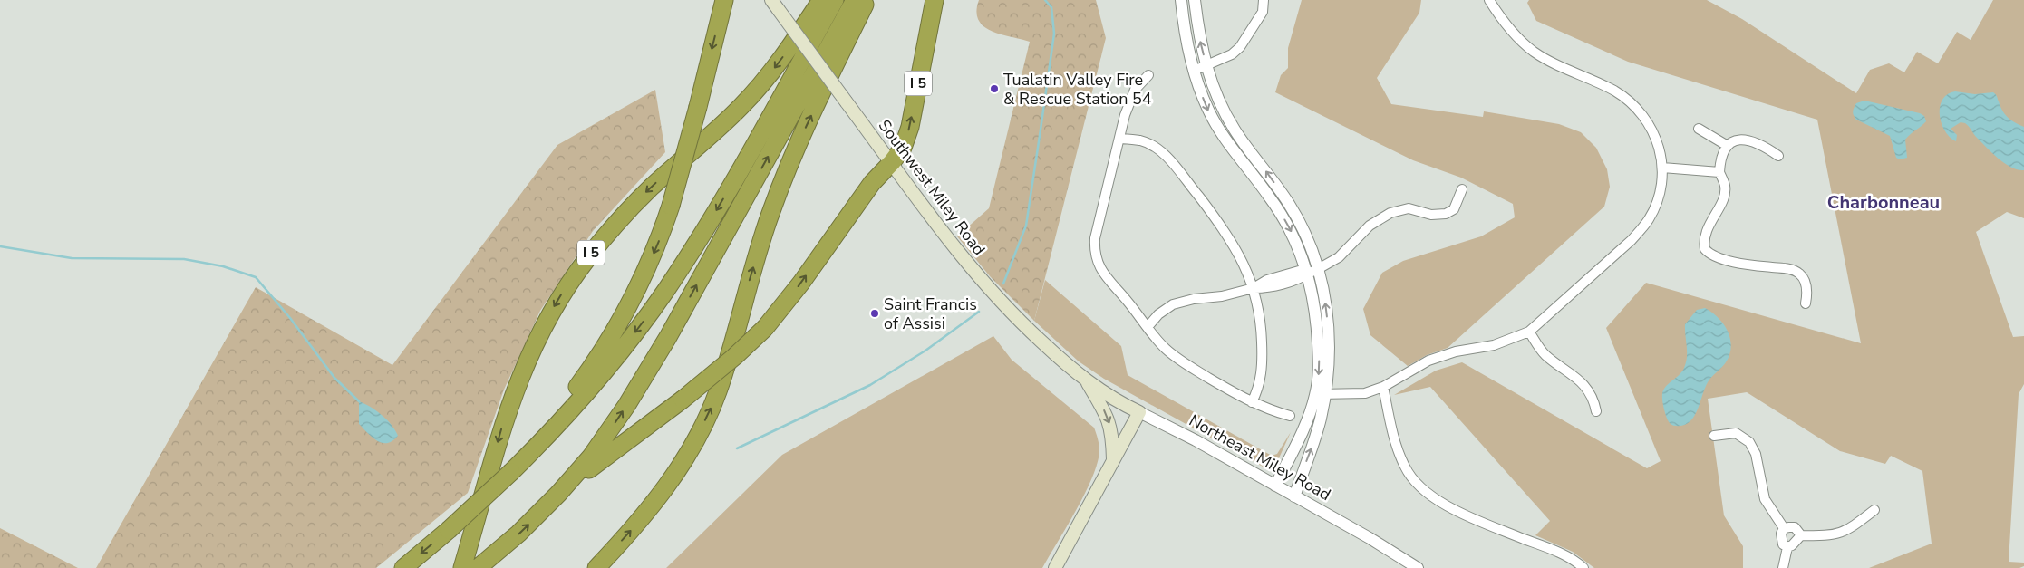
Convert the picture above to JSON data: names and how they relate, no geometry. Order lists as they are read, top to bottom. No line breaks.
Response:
{"streets":{"highway":["I 5"],"main road":["Southwest Miley Road","Northeast Miley Road"]},"crossings":[["I 5","Southwest Miley Road"],["Southwest Miley Road","Northeast Miley Road"]],"districts":["Charbonneau"],"places":["Tualatin Valley Fire & Rescue Station 54","Saint Francis of Assisi"]}
